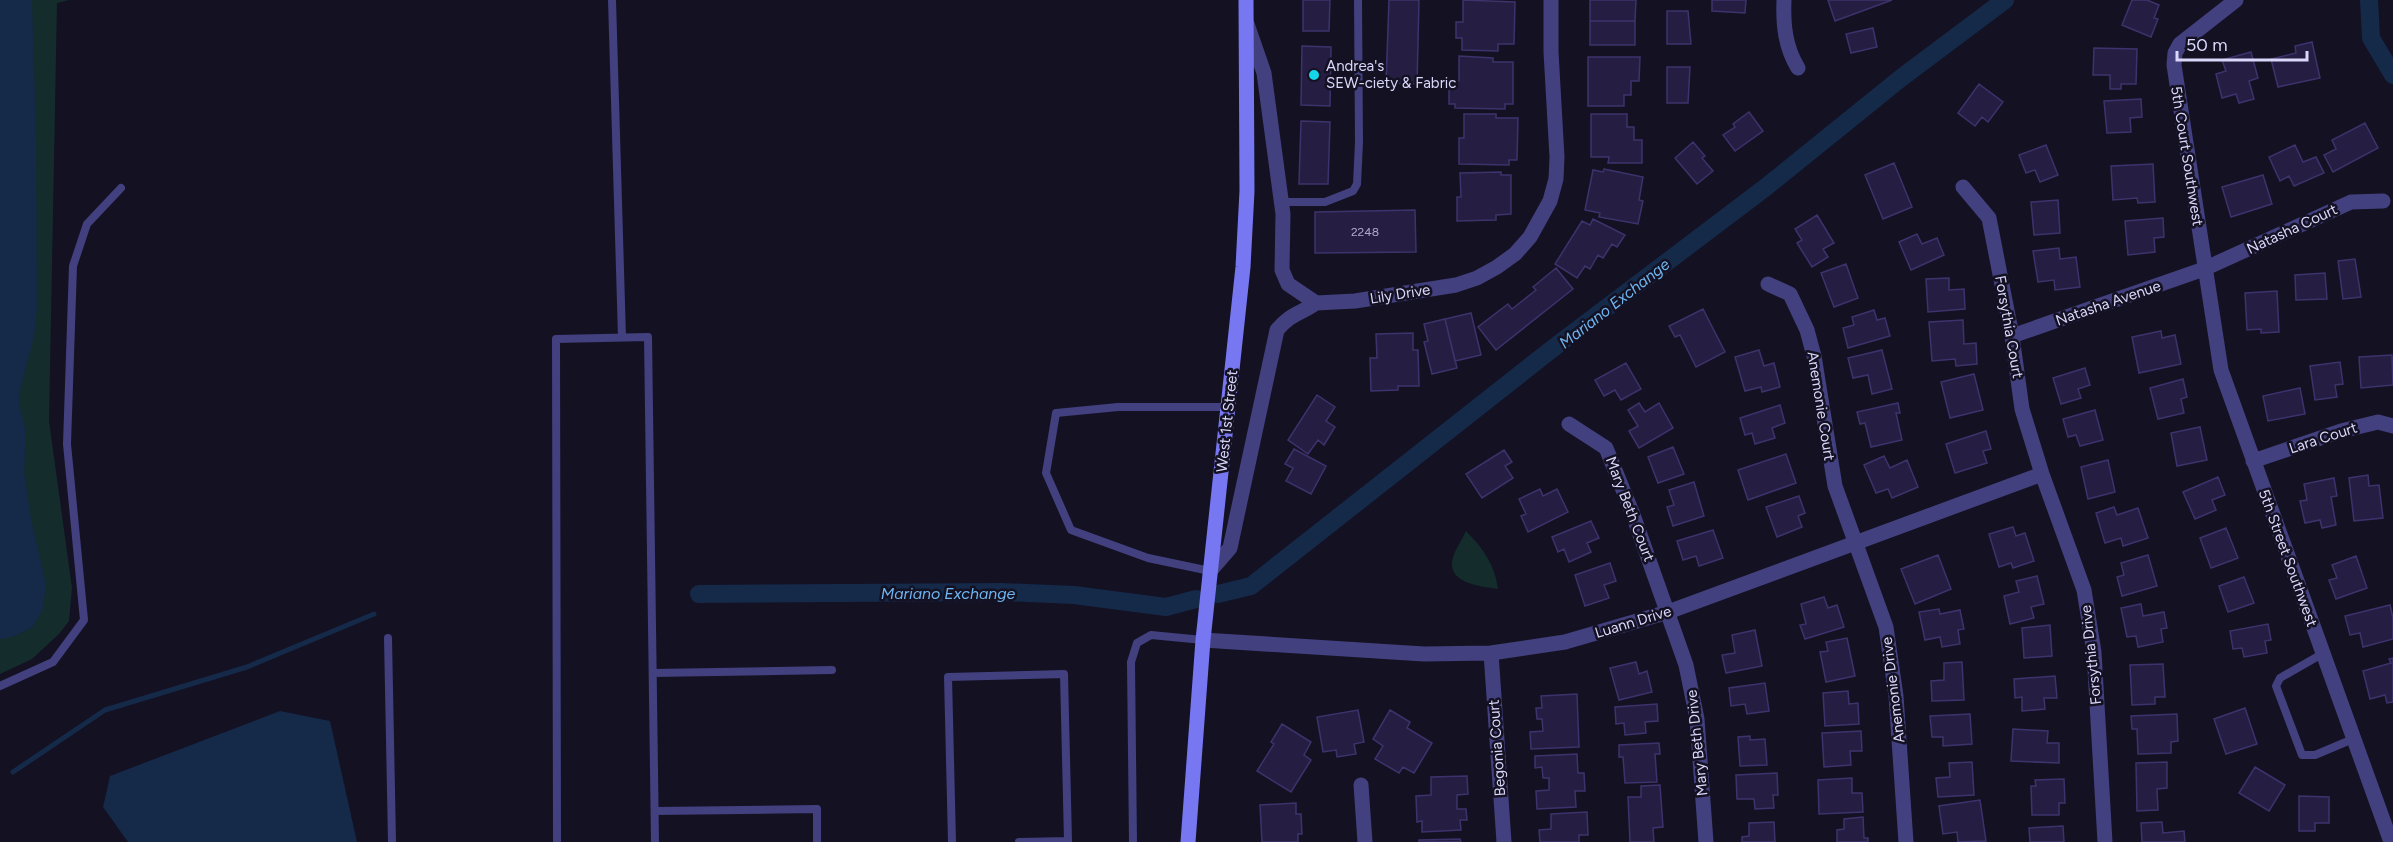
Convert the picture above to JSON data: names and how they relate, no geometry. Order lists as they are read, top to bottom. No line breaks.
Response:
{"streets":{"main road":["West 1st Street"],"street":["5th Court Southwest","Natasha Court","Lily Drive","Natasha Avenue","Forsythia Court","Anemonie Court","Lara Court","Mary Beth Court","5th Street Southwest","Luann Drive","Forsythia Drive","Anemonie Drive","Mary Beth Drive","Begonia Court"]},"crossings":[["5th Court Southwest","Natasha Court"],["5th Court Southwest","Natasha Avenue"],["5th Court Southwest","5th Street Southwest"],["Natasha Court","Natasha Avenue"],["Natasha Court","5th Street Southwest"],["Natasha Avenue","Forsythia Court"],["Natasha Avenue","5th Street Southwest"],["Forsythia Court","Luann Drive"],["Forsythia Court","Forsythia Drive"],["Anemonie Court","Luann Drive"],["Anemonie Court","Anemonie Drive"],["West 1st Street","Luann Drive"],["Lara Court","5th Street Southwest"],["Mary Beth Court","Luann Drive"],["Mary Beth Court","Mary Beth Drive"],["Luann Drive","Forsythia Drive"],["Luann Drive","Anemonie Drive"],["Luann Drive","Mary Beth Drive"],["Luann Drive","Begonia Court"]],"water":["Mariano Exchange"],"places":["Andrea's SEW-ciety & Fabric"],"house_numbers":["2248"],"scale_bar":"50 m"}
